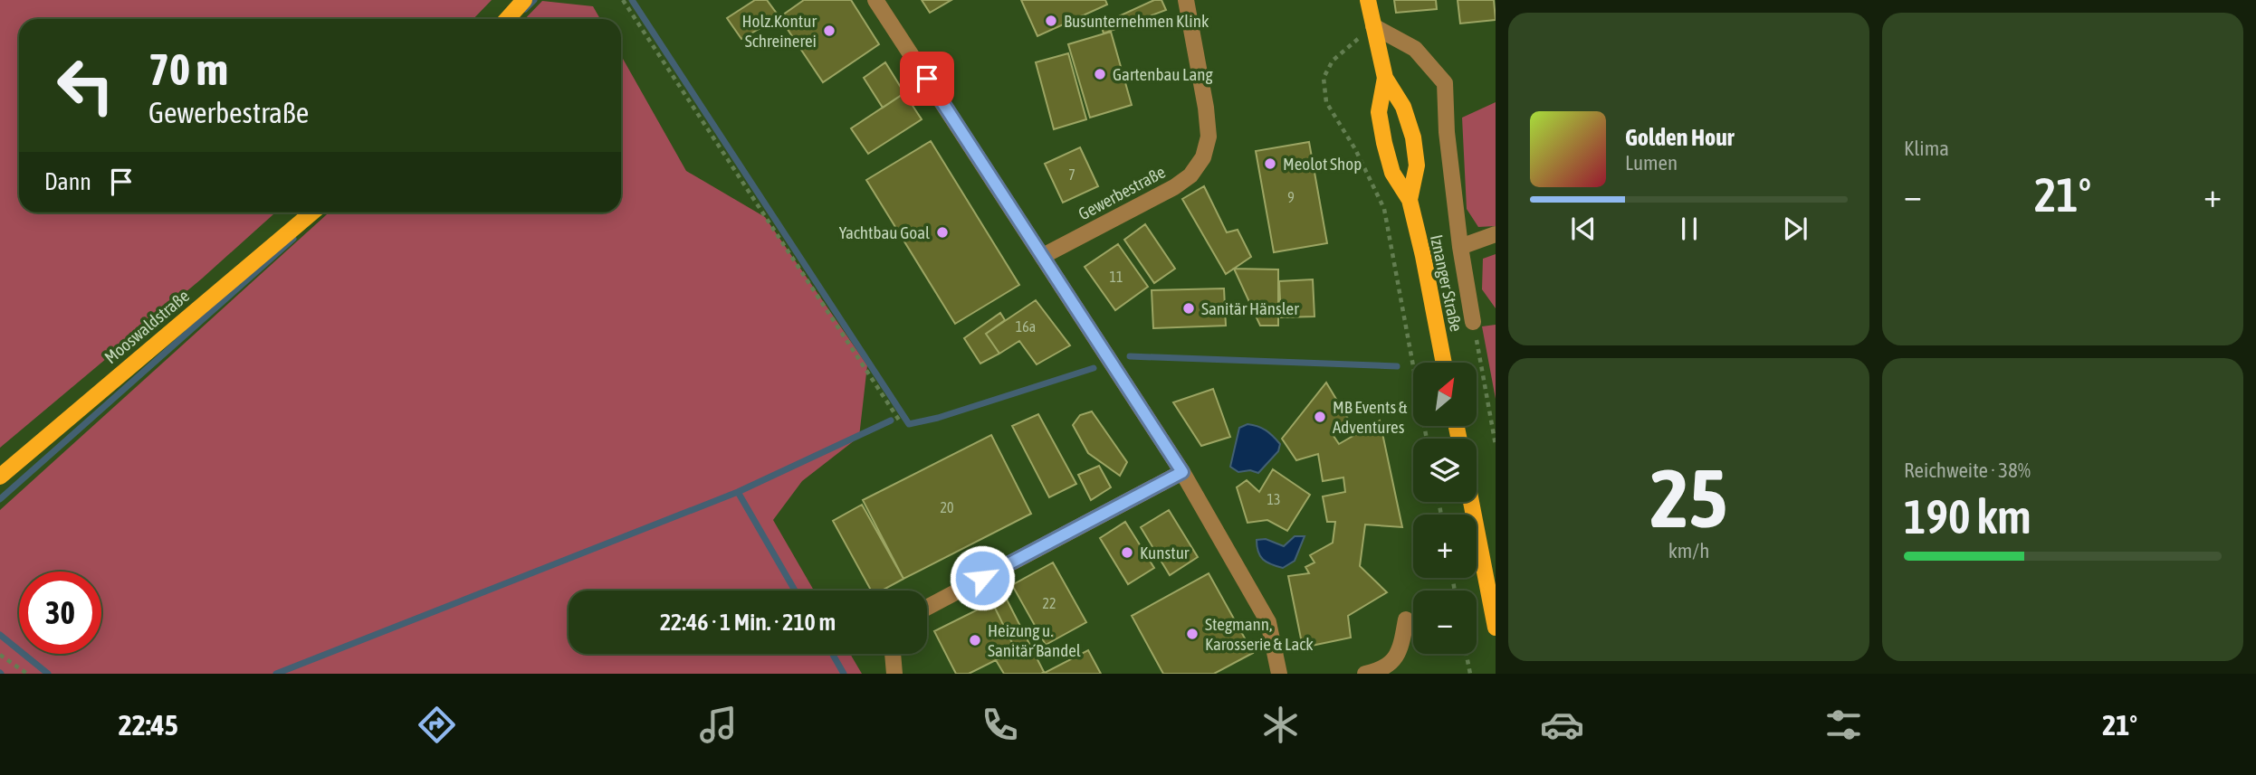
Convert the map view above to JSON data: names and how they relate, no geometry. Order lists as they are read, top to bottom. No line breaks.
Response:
{"streets":{"main road":["Iznanger Straße","Mooswaldstraße"],"street":["Gewerbestraße"]},"places":["Busunternehmen Klink","Holz.Kontur Schreinerei","Gartenbau Lang","Meolot Shop","Yachtbau Goal","Sanitär Hänsler","MB Events & Adventures","Kunstur","Stegmann, Karosserie & Lack","Heizung u. Sanitär´Bandel"],"house_numbers":["7","9","11","16a","13","20","22"],"north":"top right","page":{"tile":["Klima",["25","km/h"],["Reichweite · 38%","190 km"]],"turn":["70 m","Gewerbestraße"],"song":["Golden Hour","Lumen"],"then":"Dann","heat":["−","21°","+"],"map_buttons":["+","−"],"limit":"30","trip":"22:46 · 1 Min. · 210 m","tabs":["22:45","21°"]}}
